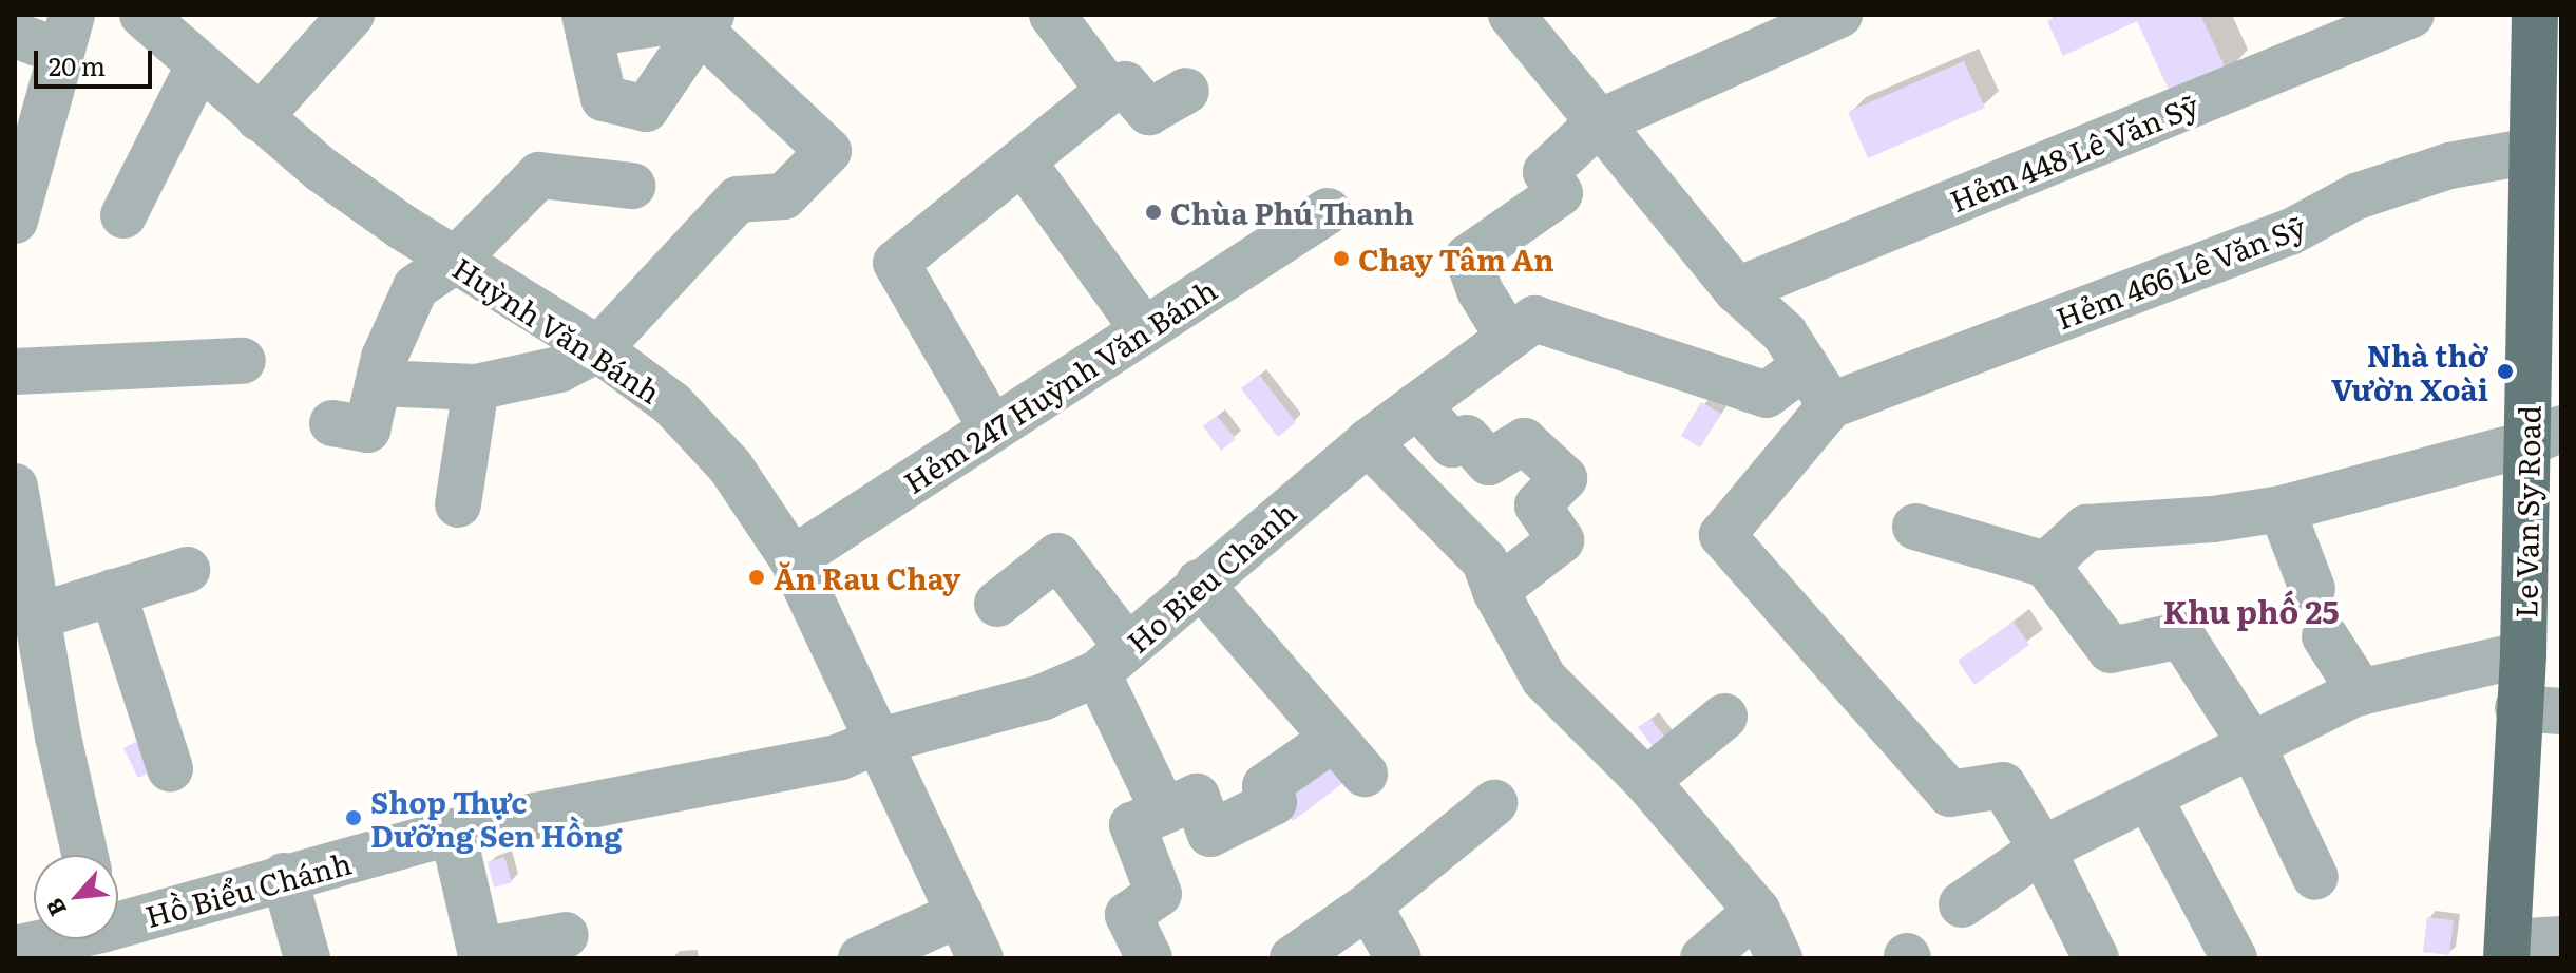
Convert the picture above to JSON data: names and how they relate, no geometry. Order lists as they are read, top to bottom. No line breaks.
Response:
{"streets":{"main road":["Le Van Sy Road"],"street":["Hẻm 448 Lê Văn Sỹ","Hẻm 466 Lê Văn Sỹ","Huỳnh Văn Bánh","Hẻm 247 Huỳnh Văn Bánh","Ho Bieu Chanh","Hồ Biểu Chánh"]},"crossings":[["Hẻm 466 Lê Văn Sỹ","Le Van Sy Road"],["Huỳnh Văn Bánh","Hẻm 247 Huỳnh Văn Bánh"],["Huỳnh Văn Bánh","Ho Bieu Chanh"],["Huỳnh Văn Bánh","Hồ Biểu Chánh"],["Ho Bieu Chanh","Hồ Biểu Chánh"]],"districts":["Khu phố 25"],"places":["Chùa Phú Thanh","Chay Tâm An","Nhà thờ Vườn Xoài","Ăn Rau Chay","Shop Thực Dưỡng Sen Hồng"],"scale_bar":"20 m","north":"bottom left"}
